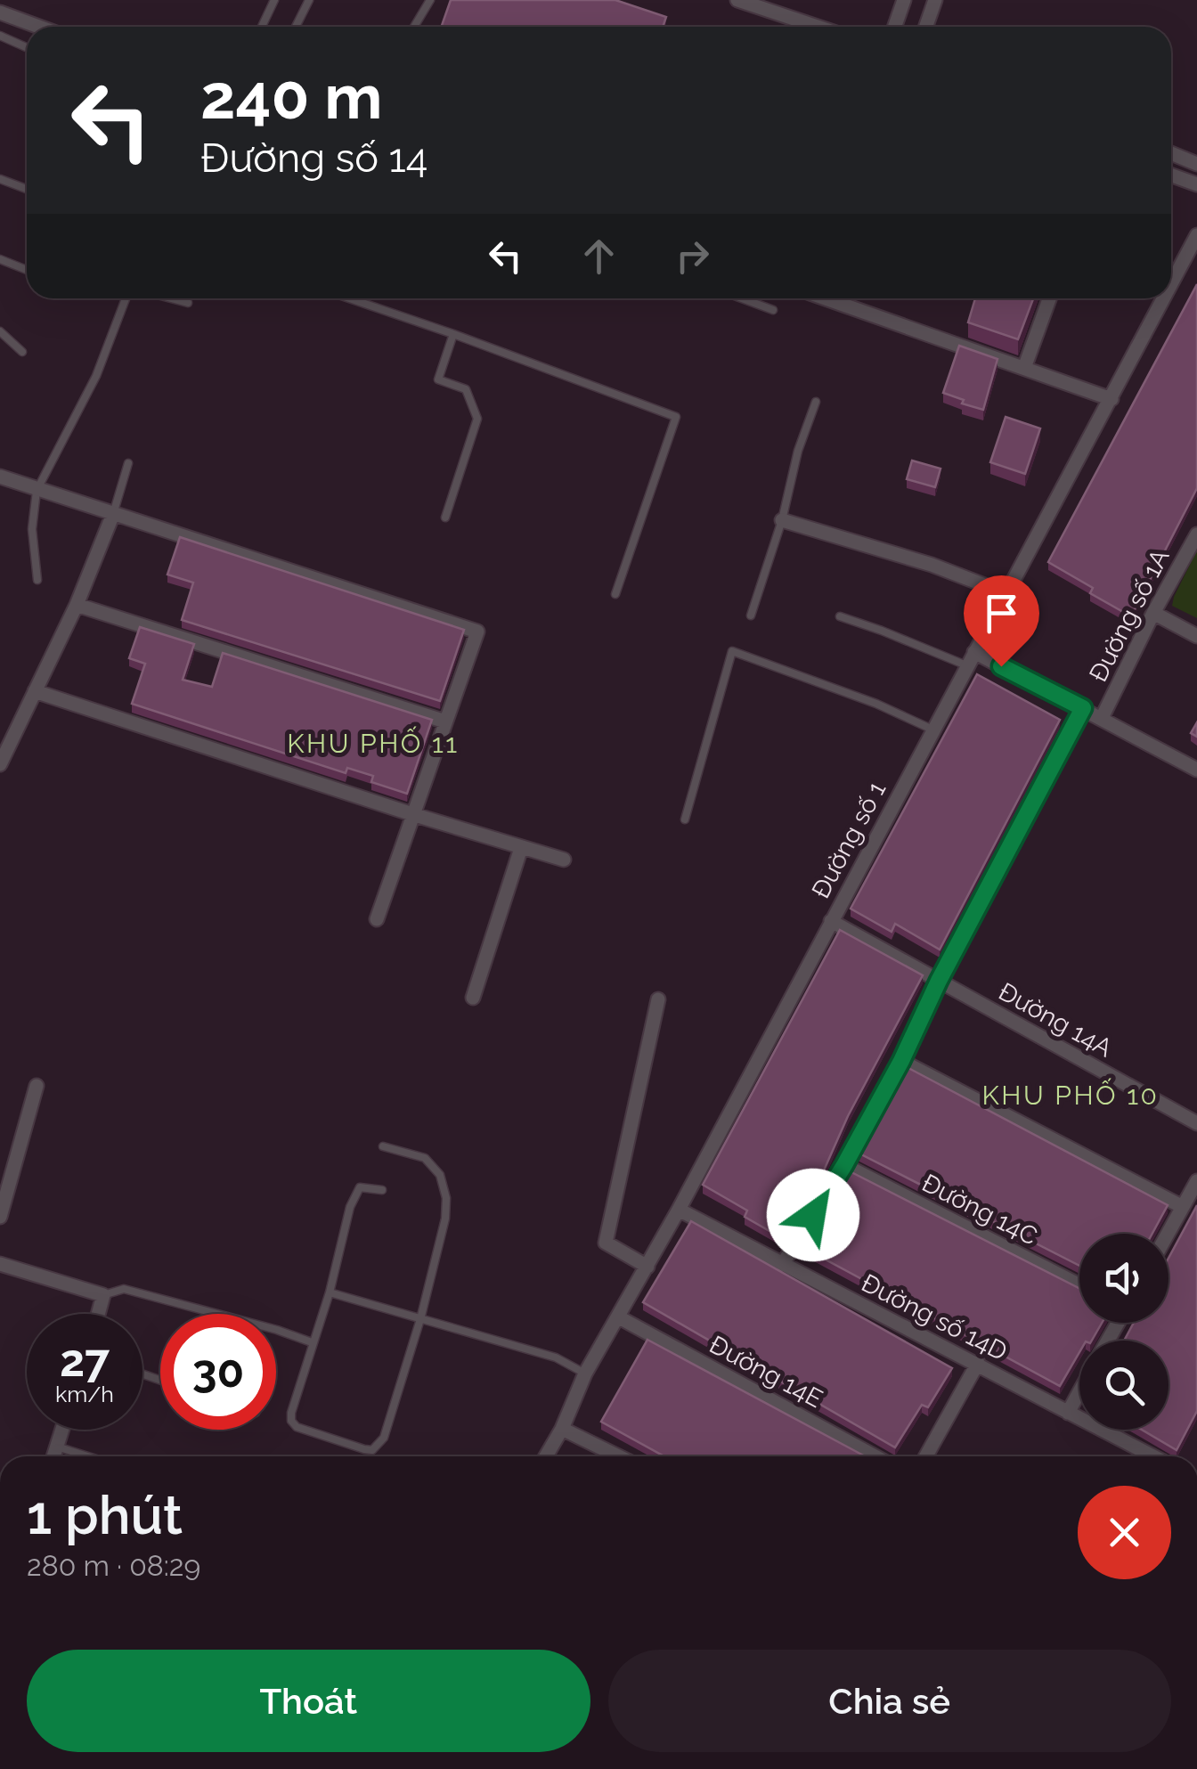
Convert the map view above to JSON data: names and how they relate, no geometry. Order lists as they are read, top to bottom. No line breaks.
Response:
{"streets":{"street":["Đường số 1A","Đường số 1","Đường 14A","Đường 14C","Đường số 14D","Đường 14E"]},"crossings":[["Đường số 1A","Đường 14A"],["Đường số 1A","Đường 14C"],["Đường số 1A","Đường số 14D"],["Đường số 1","Đường 14A"],["Đường số 1","Đường số 14D"],["Đường số 1","Đường 14E"]],"districts":["KHU PHỐ 11","KHU PHỐ 10"],"page":{"turn":["240 m","Đường số 14"],"speed":"27 km/h","limit":"30","heading":["1 phút","280 m · 08:29"],"buttons":["Thoát","Chia sẻ"]}}
